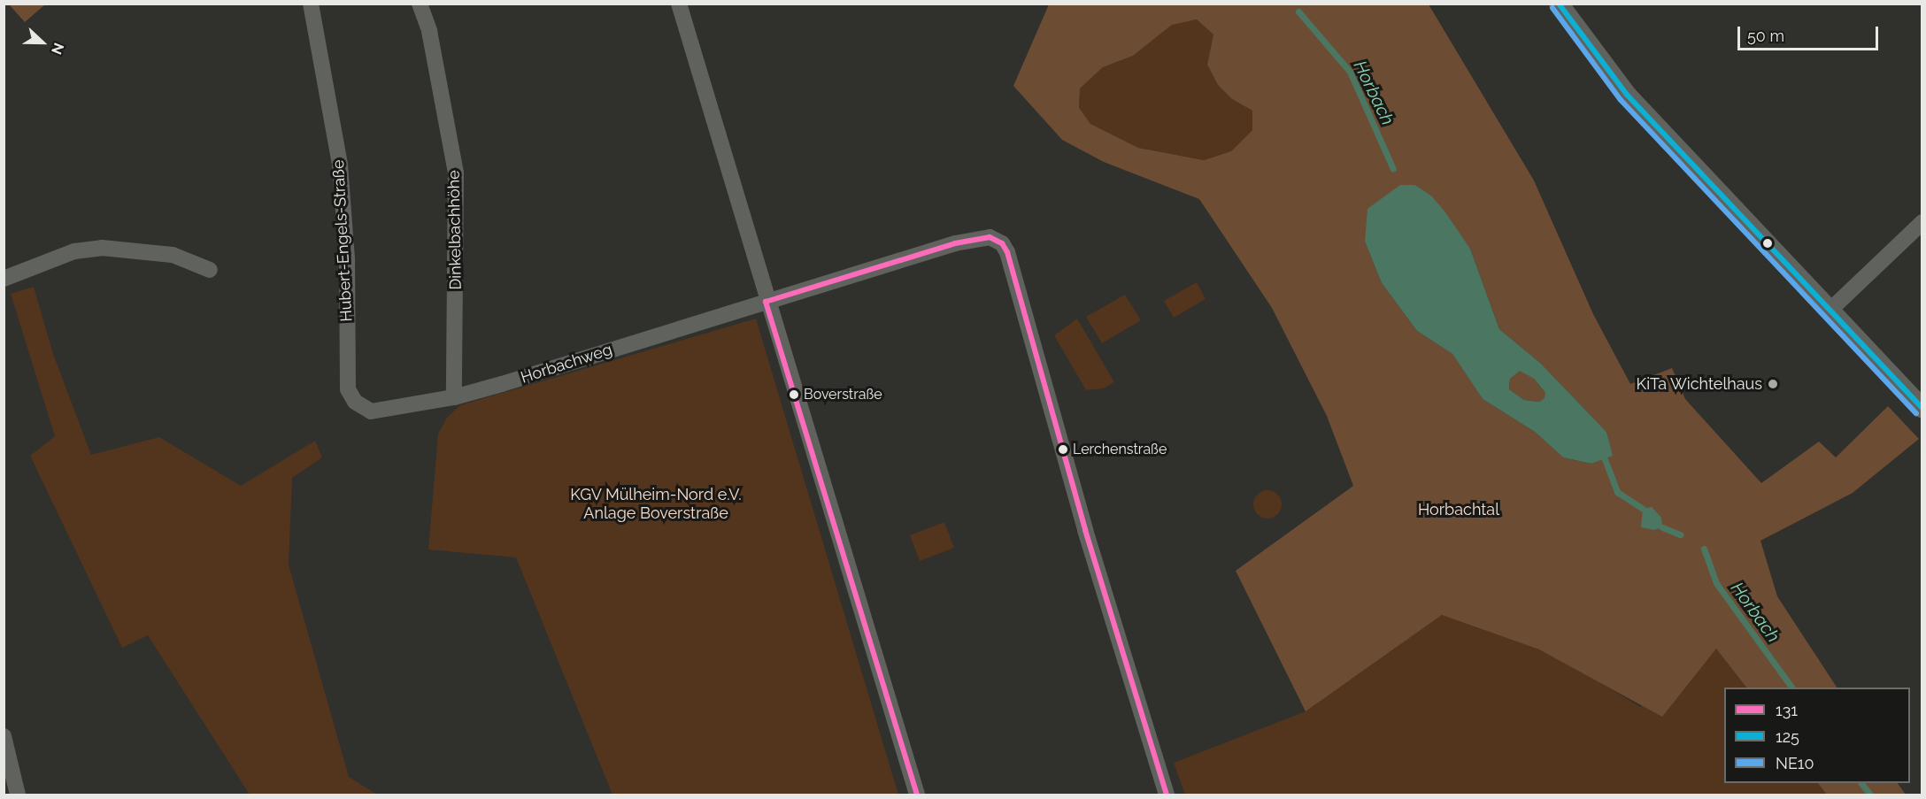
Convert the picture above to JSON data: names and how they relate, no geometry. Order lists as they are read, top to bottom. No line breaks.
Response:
{"streets":{"street":["Dinkelbachhöhe","Hubert-Engels-Straße","Horbachweg"]},"crossings":[["Dinkelbachhöhe","Horbachweg"],["Hubert-Engels-Straße","Horbachweg"]],"water":["Horbach"],"parks":["KGV Mülheim-Nord e.V. Anlage Boverstraße","Horbachtal"],"places":["KiTa Wichtelhaus","Boverstraße","Lerchenstraße"],"lines":["transit line 125","transit line NE10","transit line 131"],"legend":["131","125","NE10"],"scale_bar":"50 m","north":"right"}
